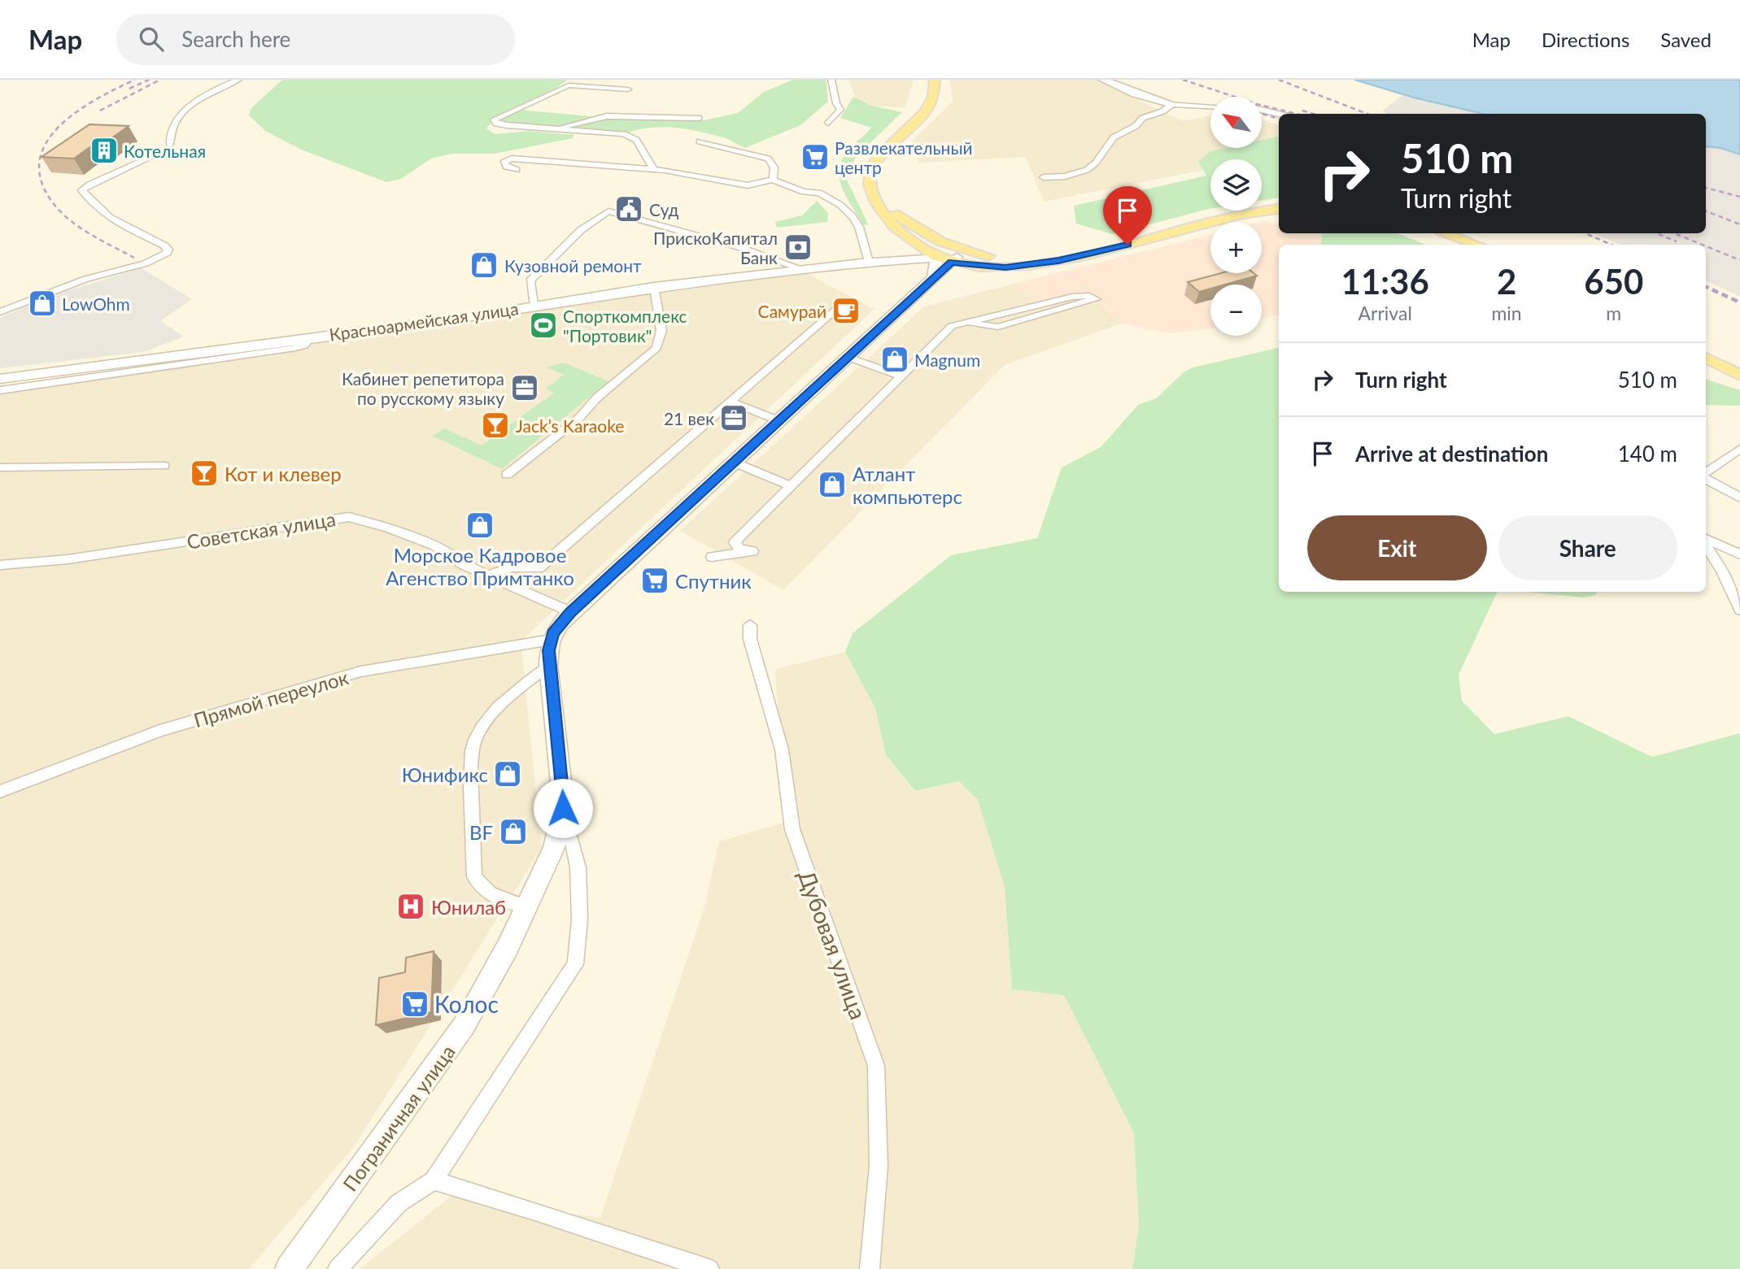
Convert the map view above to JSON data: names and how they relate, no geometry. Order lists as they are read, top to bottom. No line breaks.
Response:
{"streets":{"main road":["Красноармейская улица","Пограничная улица"],"street":["Советская улица","Прямой переулок","Дубовая улица"]},"crossings":[["Красноармейская улица","Пограничная улица"],["Советская улица","Пограничная улица"],["Прямой переулок","Пограничная улица"]],"places":{"building":["Котельная"],"supermarket":["Развлекательный центр","Спутник","Колос"],"public building":["Суд"],"bank":["ПрискоКапитал Банк"],"shop":["Кузовной ремонт","LowOhm","Magnum","Атлант компьютерс","Морское Кадровое Агенство Примтанко","Юнификс","BF"],"cafe":["Самурай"],"sports":["Спорткомплекс \"Портовик\""],"office":["Кабинет репетитора по русскому языку","21 век"],"bar":["Jack’s Karaoke","Кот и клевер"],"hospital":["Юнилаб"]},"north":"top left","page":{"header":"Map","search":"Search here","nav":["Map","Directions","Saved"],"map_buttons":["+","−"],"turn":["510 m","Turn right"],"eta":["11:36","Arrival","2","min","650","m"],"list":[{"name":"Turn right","value":"510 m"},{"name":"Arrive at destination","value":"140 m"}],"buttons":["Exit","Share"]}}
